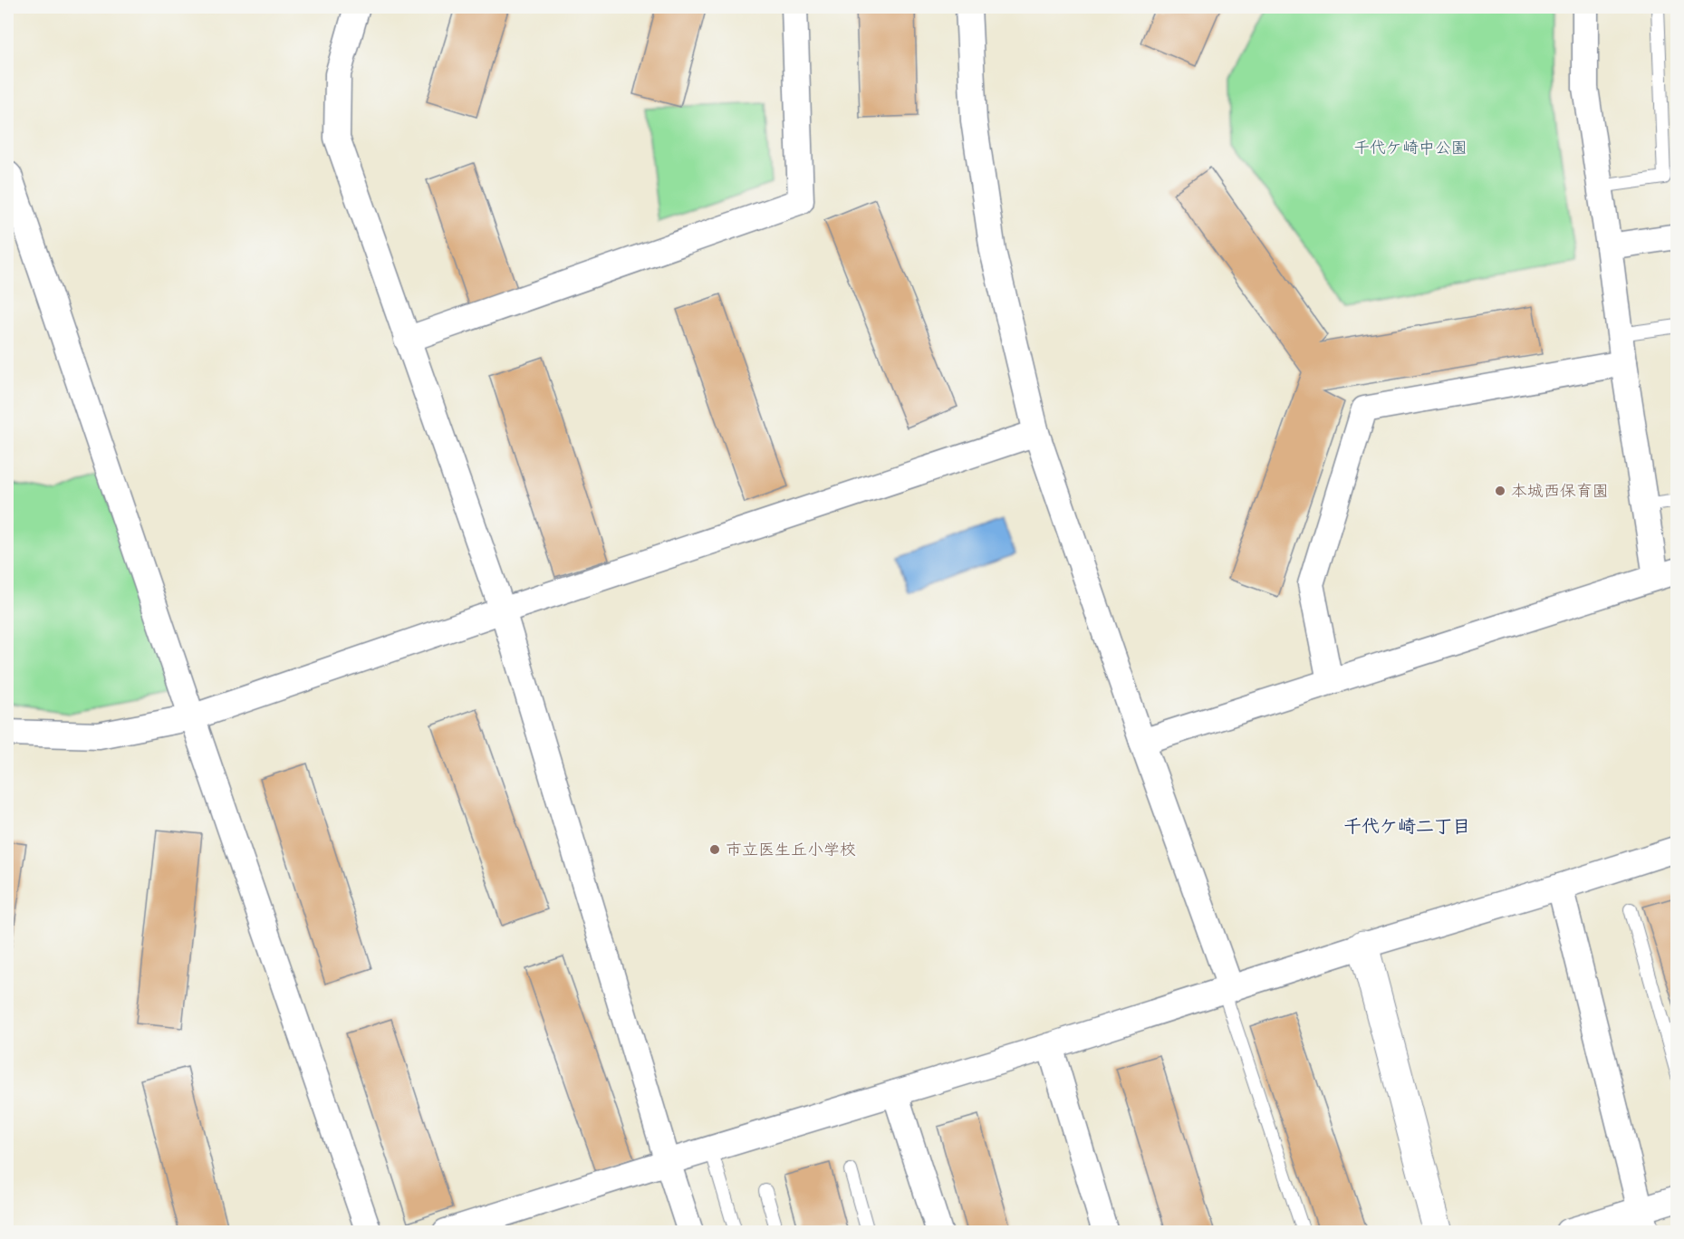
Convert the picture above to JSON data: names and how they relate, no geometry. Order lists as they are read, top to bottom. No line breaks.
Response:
{"districts":["千代ケ崎二丁目"],"parks":["千代ケ崎中公園"],"places":["本城西保育園","市立医生丘小学校"]}
